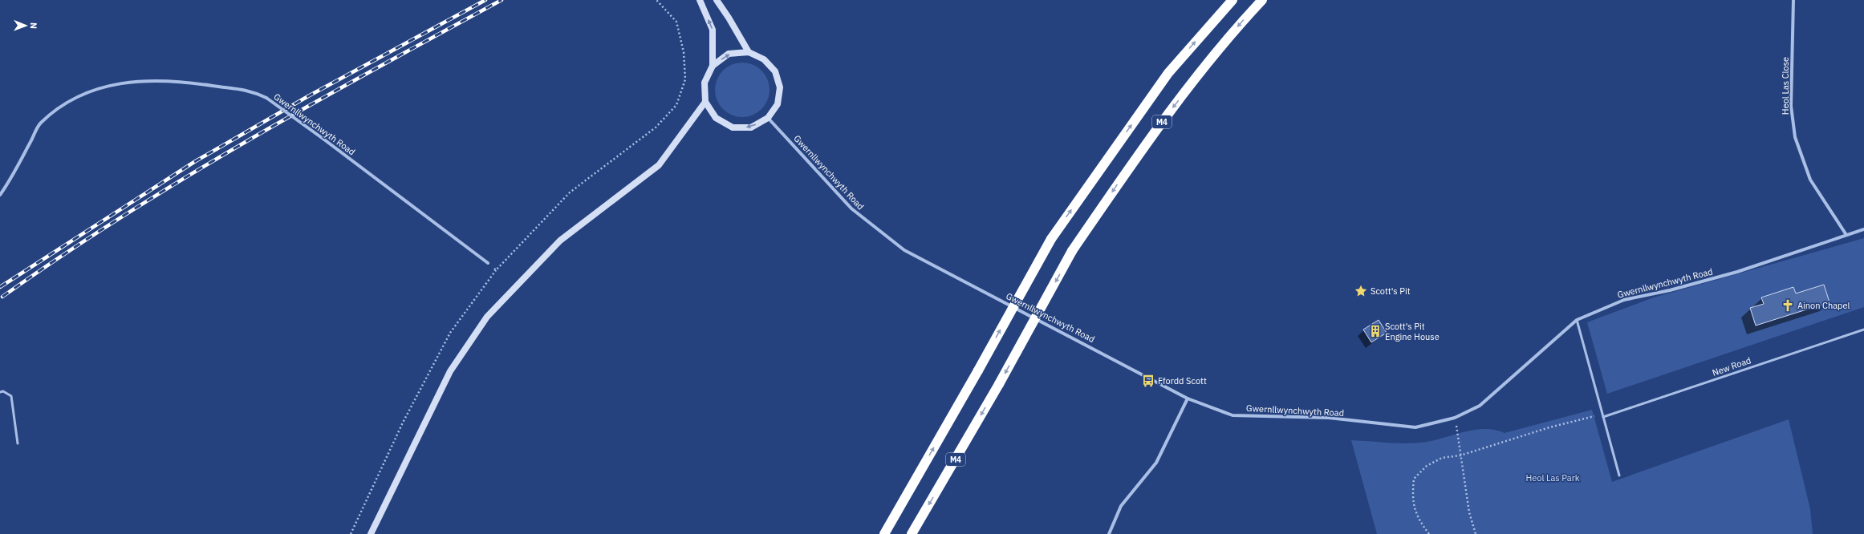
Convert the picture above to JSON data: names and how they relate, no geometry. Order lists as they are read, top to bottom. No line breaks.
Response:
{"streets":{"highway":["M4"],"street":["Heol Las Close","Gwernllwynchwyth Road"],"lane":["New Road"]},"crossings":[["Heol Las Close","Gwernllwynchwyth Road"]],"parks":["Heol Las Park"],"places":{"place":["Scott's Pit"],"church":["Ainon Chapel"],"building":["Scott's Pit Engine House"],"bus stop":["Ffordd Scott"]},"north":"right"}
